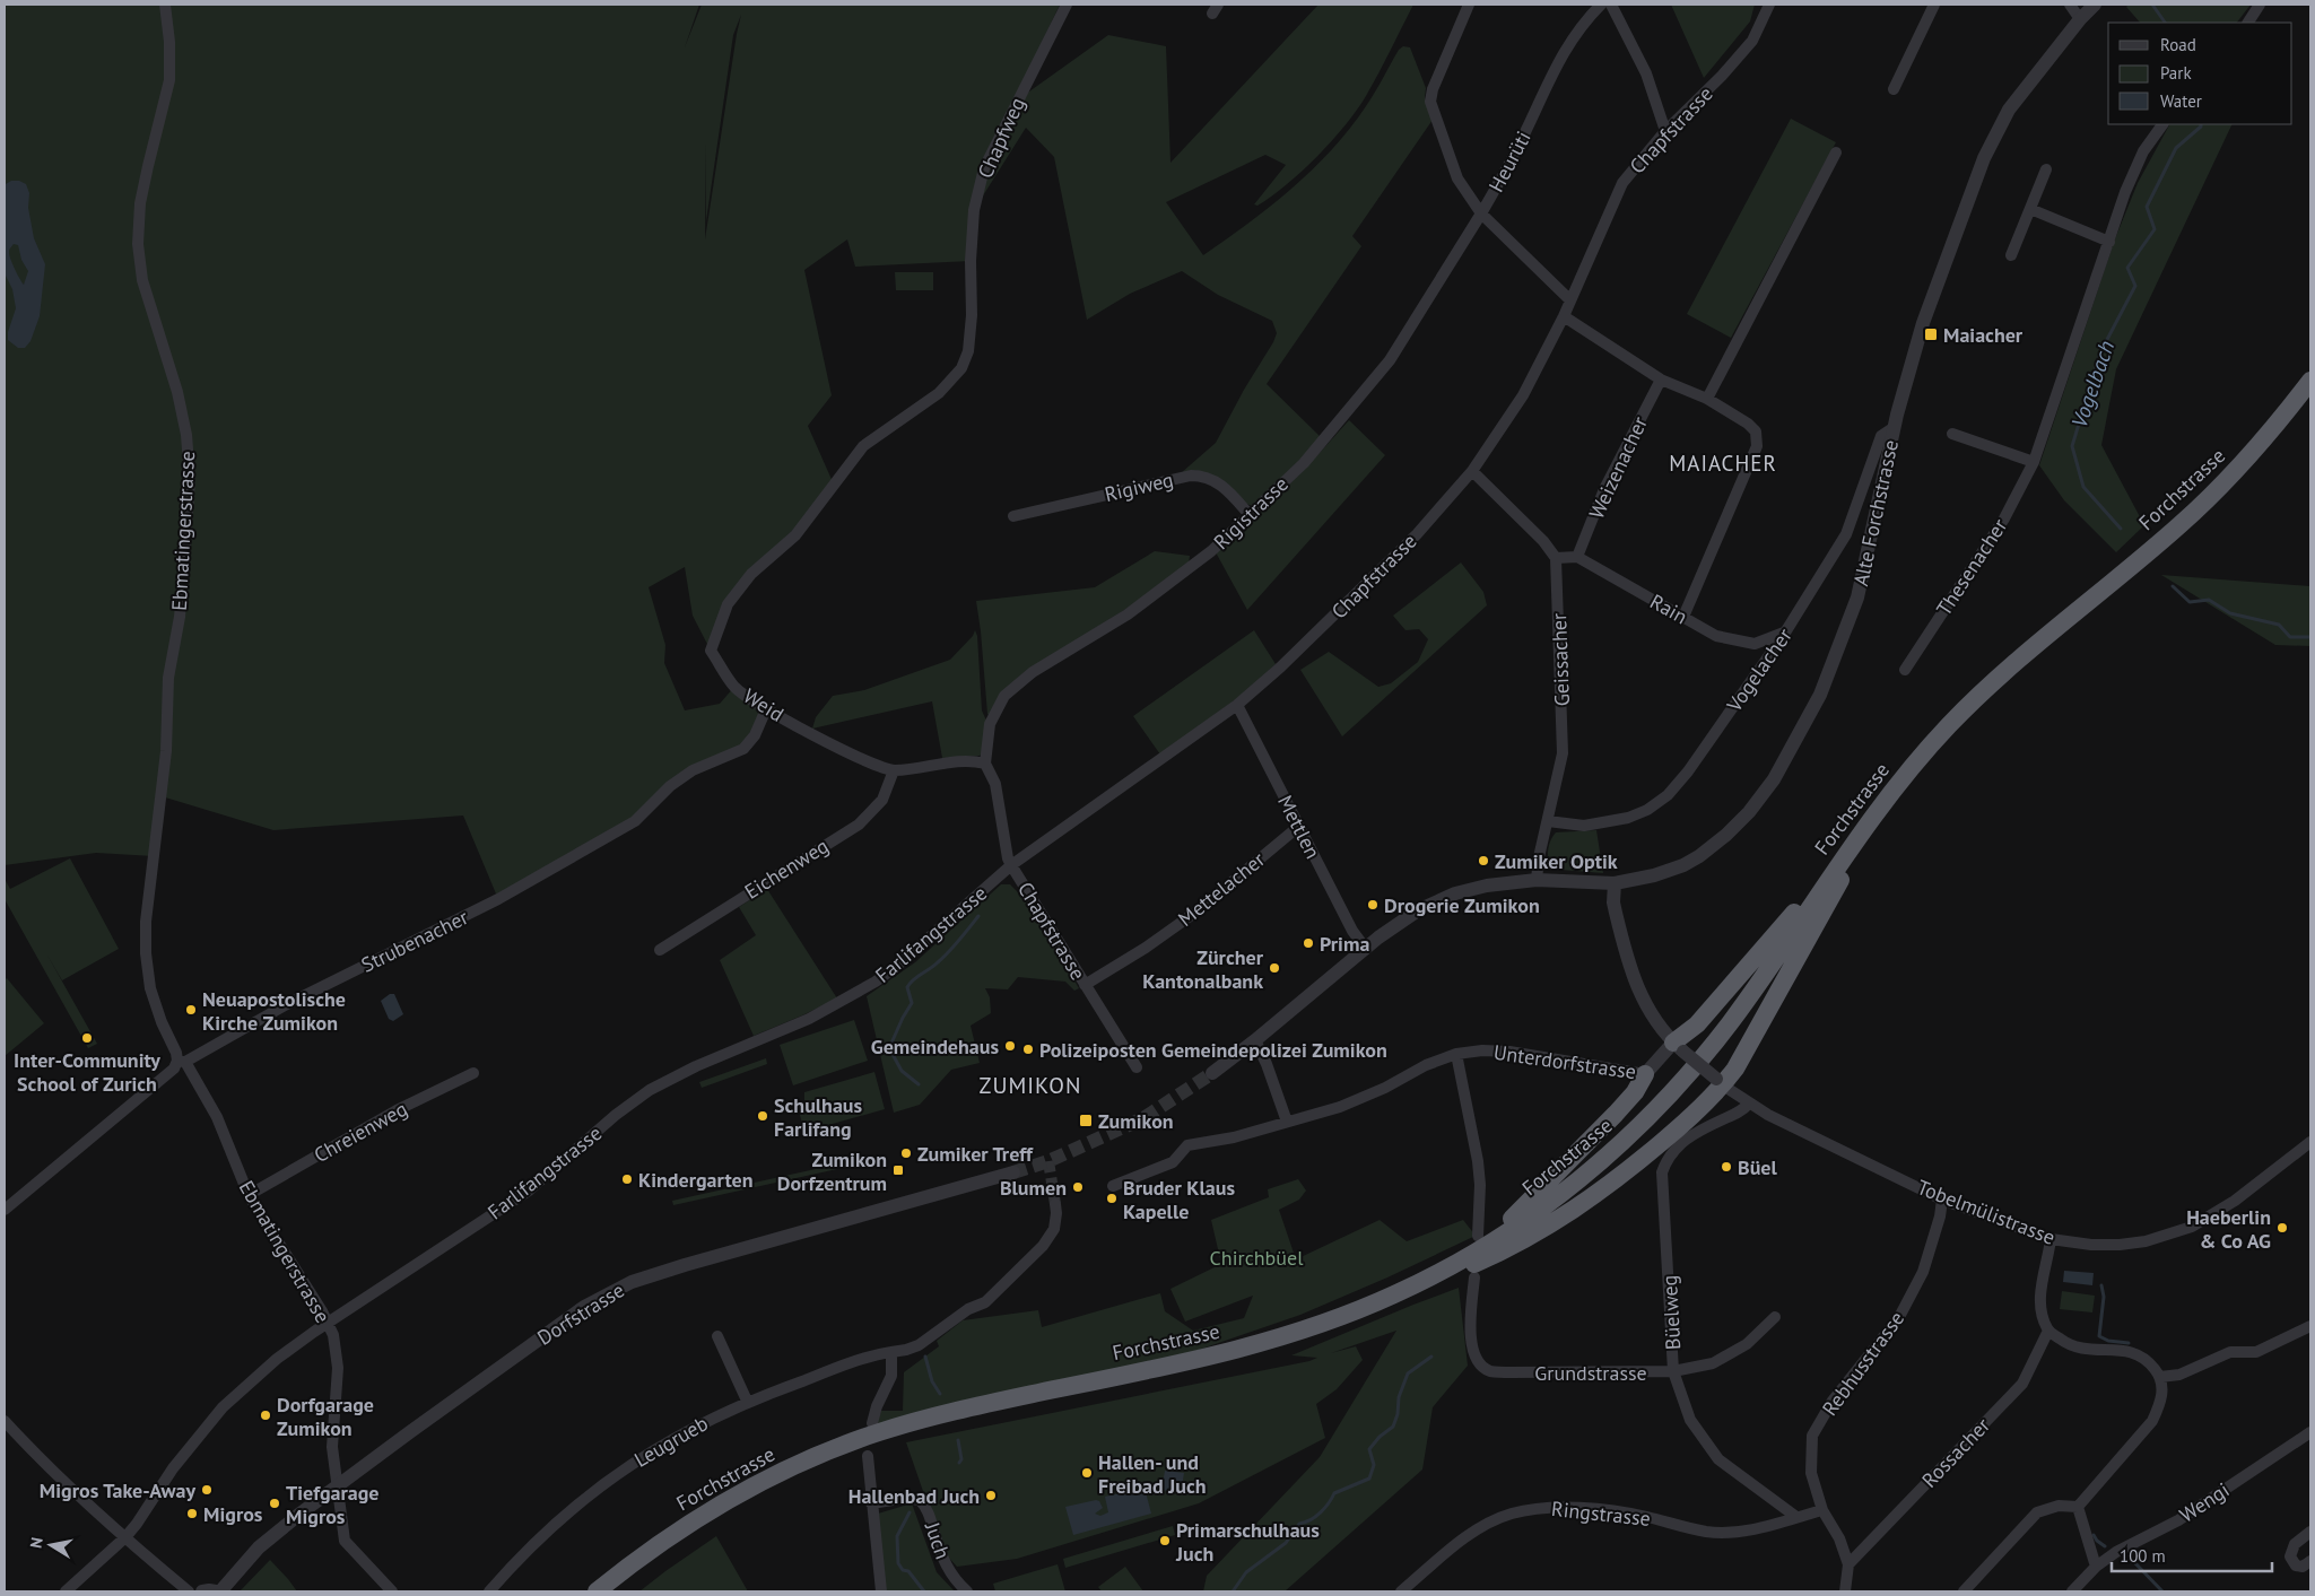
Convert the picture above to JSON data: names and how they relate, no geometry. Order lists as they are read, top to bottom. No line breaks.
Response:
{"streets":{"highway":["Forchstrasse"],"street":["Chapfstrasse","Chapfweg","Heurüti","Weizenacher","Rigiweg","Rigistrasse","Alte Forchstrasse","Ebmatingerstrasse","Thesenacher","Rain","Geissacher","Vogelacher","Weid","Mettlen","Eichenweg","Mettelacher","Farlifangstrasse","Strubenacher","Unterdorfstrasse","Chreienweg","Tobelmülistrasse","Büelweg","Dorfstrasse","Rebhusstrasse","Grundstrasse","Leugrueb","Rossacher","Wengi","Ringstrasse","Juch"]},"crossings":[["Chapfstrasse","Heurüti"],["Chapfstrasse","Mettlen"],["Chapfstrasse","Mettelacher"],["Chapfstrasse","Farlifangstrasse"],["Chapfweg","Weid"],["Heurüti","Rigistrasse"],["Weizenacher","Rain"],["Rigiweg","Rigistrasse"],["Forchstrasse","Grundstrasse"],["Rigistrasse","Weid"],["Alte Forchstrasse","Geissacher"],["Alte Forchstrasse","Vogelacher"],["Ebmatingerstrasse","Farlifangstrasse"],["Ebmatingerstrasse","Strubenacher"],["Ebmatingerstrasse","Chreienweg"],["Ebmatingerstrasse","Dorfstrasse"],["Rain","Vogelacher"],["Geissacher","Vogelacher"],["Weid","Eichenweg"],["Weid","Strubenacher"],["Mettlen","Mettelacher"],["Tobelmülistrasse","Büelweg"],["Tobelmülistrasse","Rebhusstrasse"],["Büelweg","Grundstrasse"],["Büelweg","Ringstrasse"],["Rebhusstrasse","Rossacher"],["Rebhusstrasse","Ringstrasse"]],"districts":["MAIACHER","ZUMIKON"],"water":["Vogelbach"],"parks":["Chirchbüel"],"places":{"transit":["Maiacher","Zumikon","Zumikon Dorfzentrum"],"other":["Zumiker Optik","Drogerie Zumikon","Prima","Zürcher Kantonalbank","Neuapostolische Kirche Zumikon","Inter-Community School of Zurich","Gemeindehaus","Polizeiposten Gemeindepolizei Zumikon","Schulhaus Farlifang","Zumiker Treff","Büel","Kindergarten","Blumen","Bruder Klaus Kapelle","Haeberlin & Co AG","Dorfgarage Zumikon","Hallen- und Freibad Juch","Migros Take-Away","Hallenbad Juch","Tiefgarage Migros","Migros","Primarschulhaus Juch"]},"legend":["Road","Park","Water"],"scale_bar":"100 m","north":"left"}
